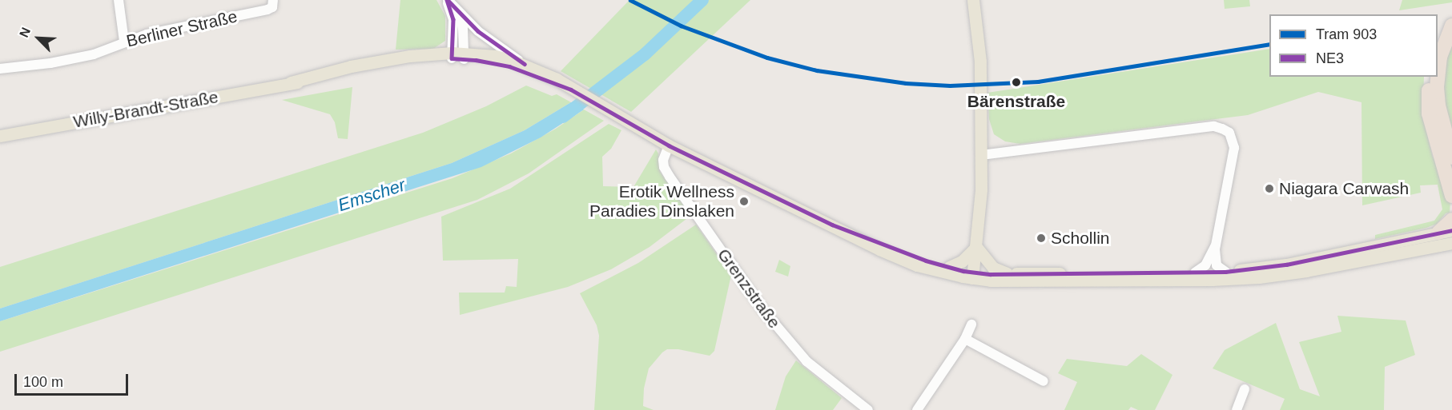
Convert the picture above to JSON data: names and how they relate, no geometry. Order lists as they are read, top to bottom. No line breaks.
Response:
{"streets":{"main road":["Willy-Brandt-Straße"],"street":["Berliner Straße","Grenzstraße"]},"crossings":[["Willy-Brandt-Straße","Grenzstraße"]],"water":["Emscher"],"places":["Bärenstraße","Niagara Carwash","Erotik Wellness Paradies Dinslaken","Schollin"],"lines":["tram line 903","transit line NE3"],"legend":["Tram 903","NE3"],"scale_bar":"100 m","north":"top left"}
